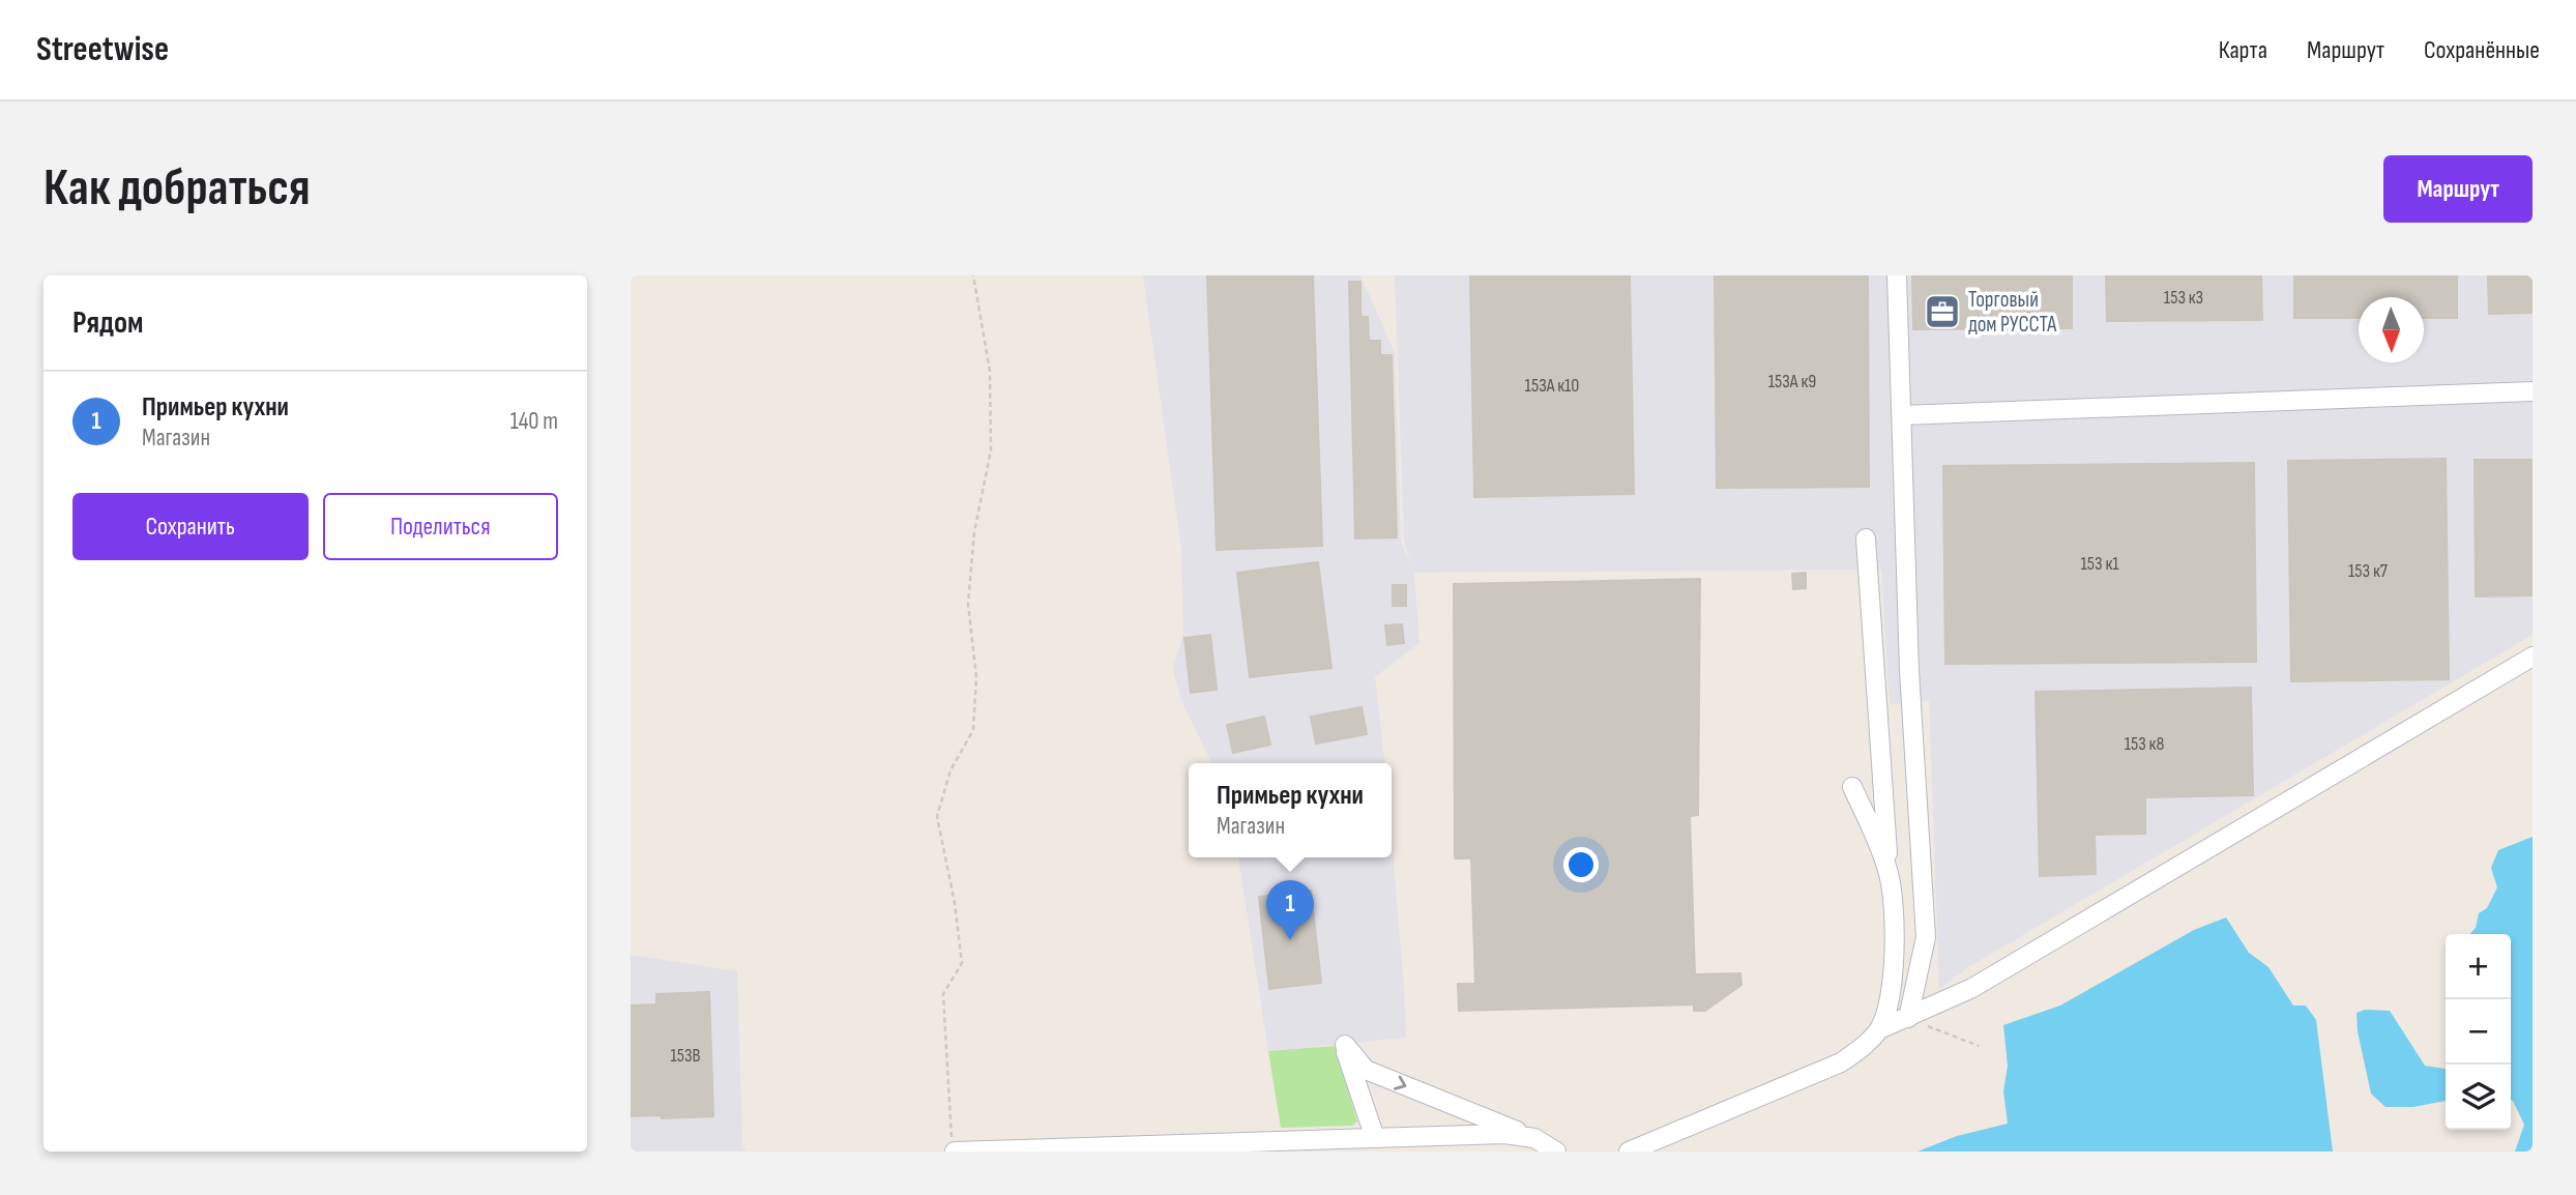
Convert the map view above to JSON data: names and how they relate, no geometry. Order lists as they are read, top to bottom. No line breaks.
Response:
{"places":{"office":["Торговый дом РУССТА"]},"house_numbers":["153 к3","153А к9","153А к10","153 к1","153 к7","153 к8","153В"],"north":"bottom","page":{"header":"Streetwise","nav":["Карта","Маршрут","Сохранённые"],"buttons":["Маршрут",["Сохранить","Поделиться"]],"title":"Как добраться","heading":"Рядом","list":[{"mark":"1","name":"Примьер кухни","note":"Магазин","value":"140 m"}],"popup":["Примьер кухни","Магазин"],"pins":"1","map_buttons":["+","−"]}}
